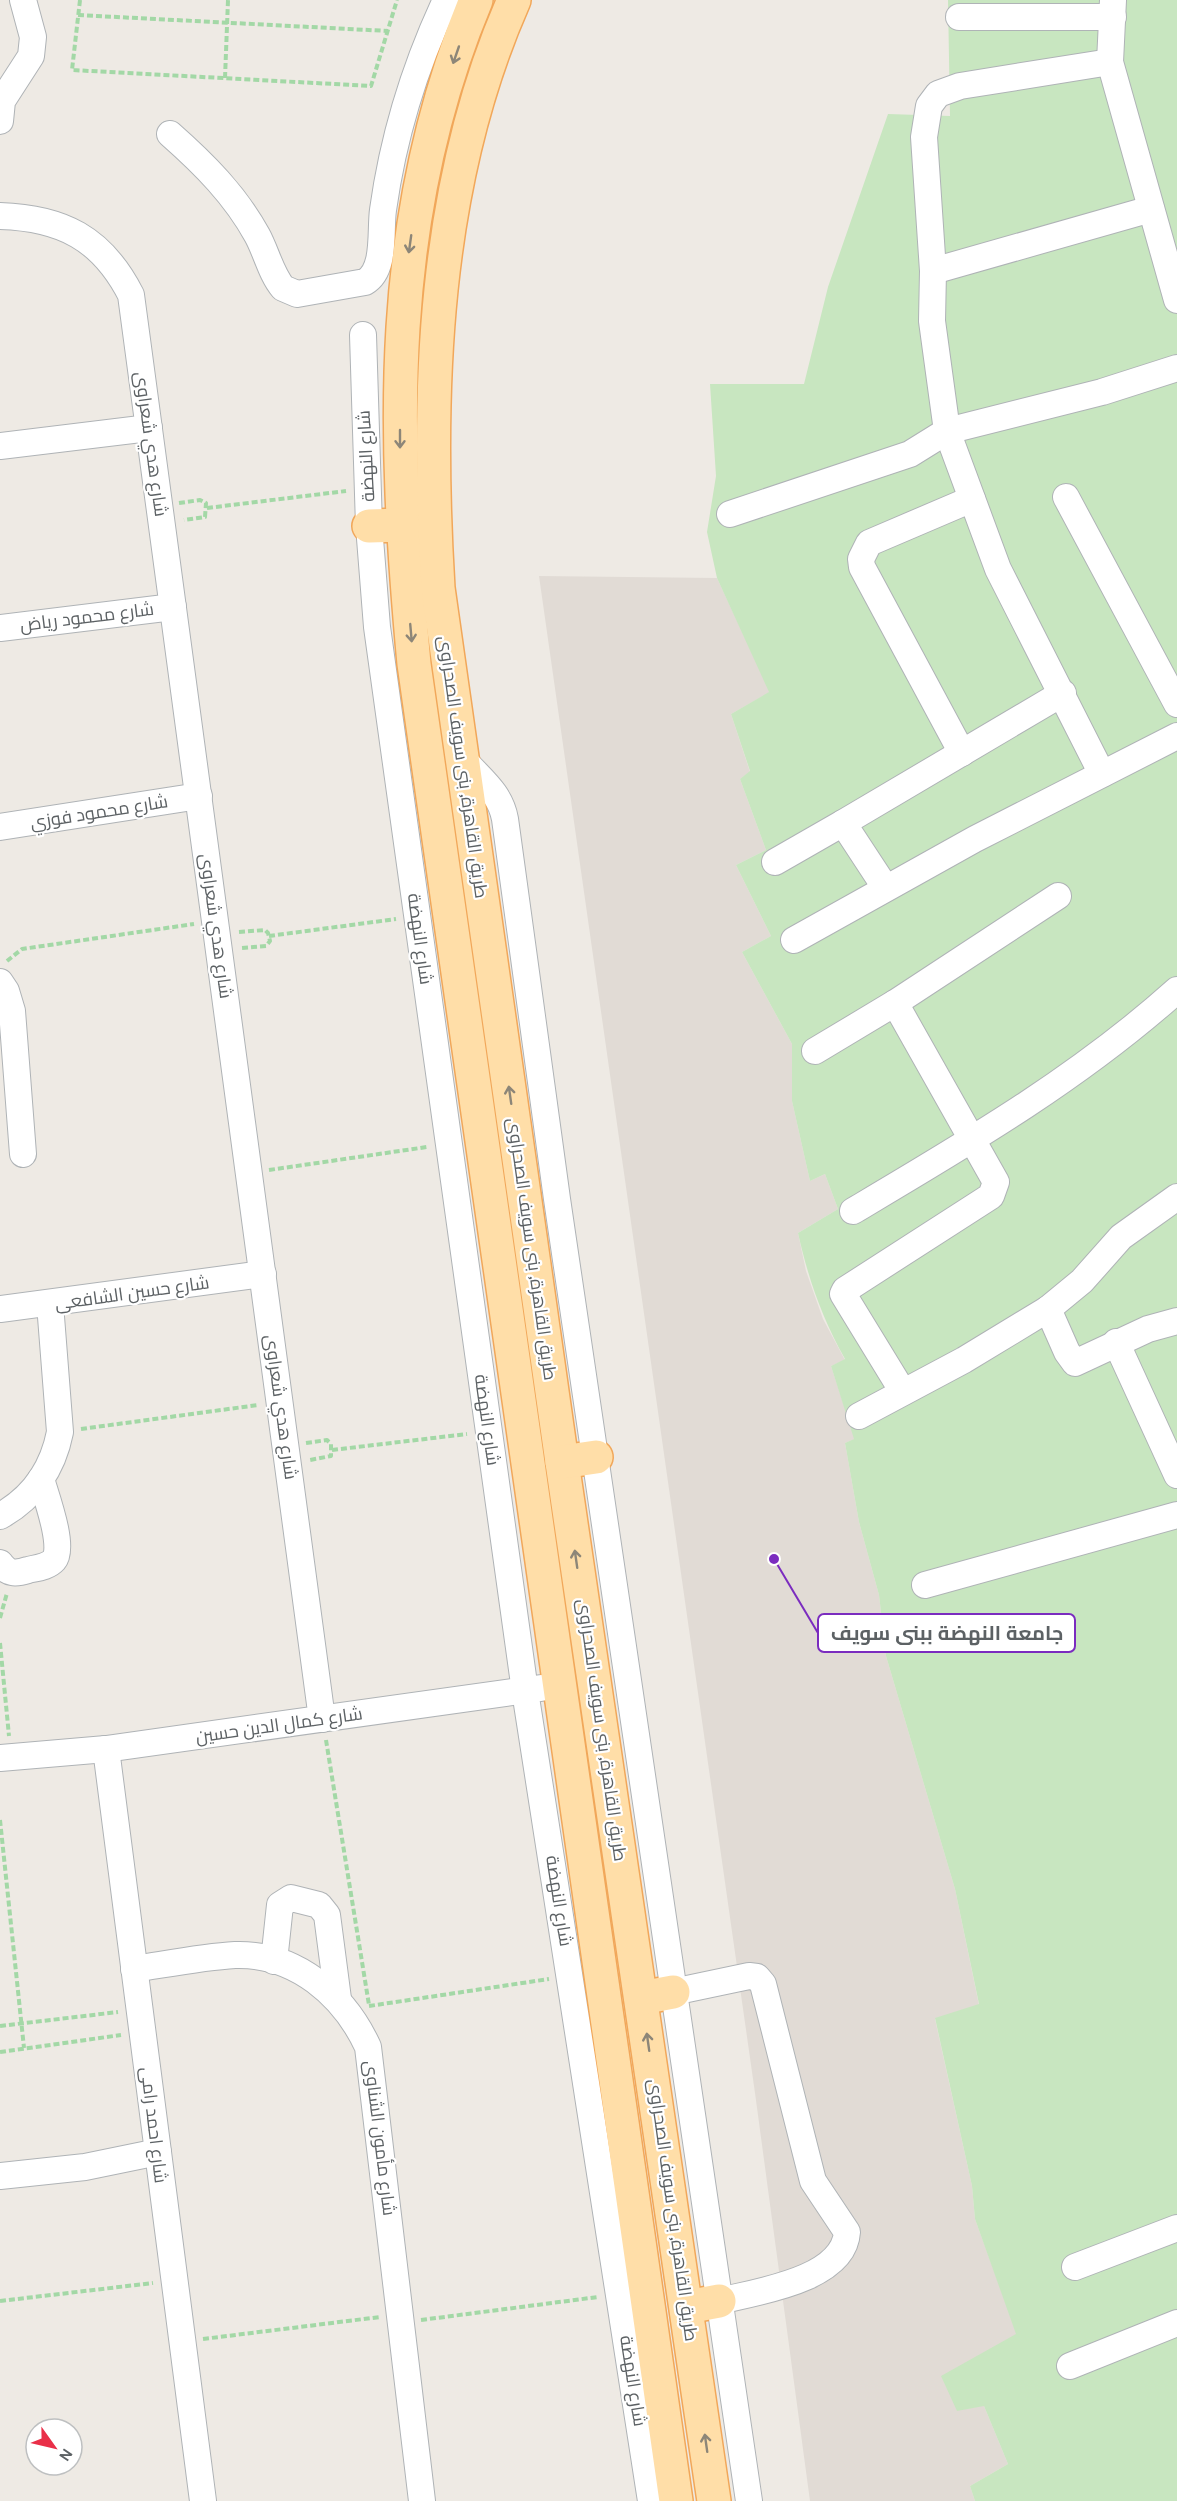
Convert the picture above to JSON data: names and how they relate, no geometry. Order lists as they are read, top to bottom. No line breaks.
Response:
{"streets":{"main road":["طريق القاهرة, بنى سويف الصحراوى"],"street":["شارع هدي شعراوى","شارع النهضة","شارع محمود رياض","شارع محمود فوزي","شارع حسين الشافعى","شارع كمال الدين حسين","شارع احمد رامى","شارع مأمون الشناوى"]},"crossings":[["شارع هدي شعراوى","شارع محمود رياض"],["شارع هدي شعراوى","شارع محمود فوزي"],["شارع هدي شعراوى","شارع حسين الشافعى"],["شارع هدي شعراوى","شارع كمال الدين حسين"],["شارع النهضة","شارع كمال الدين حسين"],["طريق القاهرة, بنى سويف الصحراوى","شارع كمال الدين حسين"],["شارع كمال الدين حسين","شارع احمد رامى"],["شارع احمد رامى","شارع مأمون الشناوى"]],"places":["جامعة النهضة ببنى سويف"],"north":"bottom right"}
